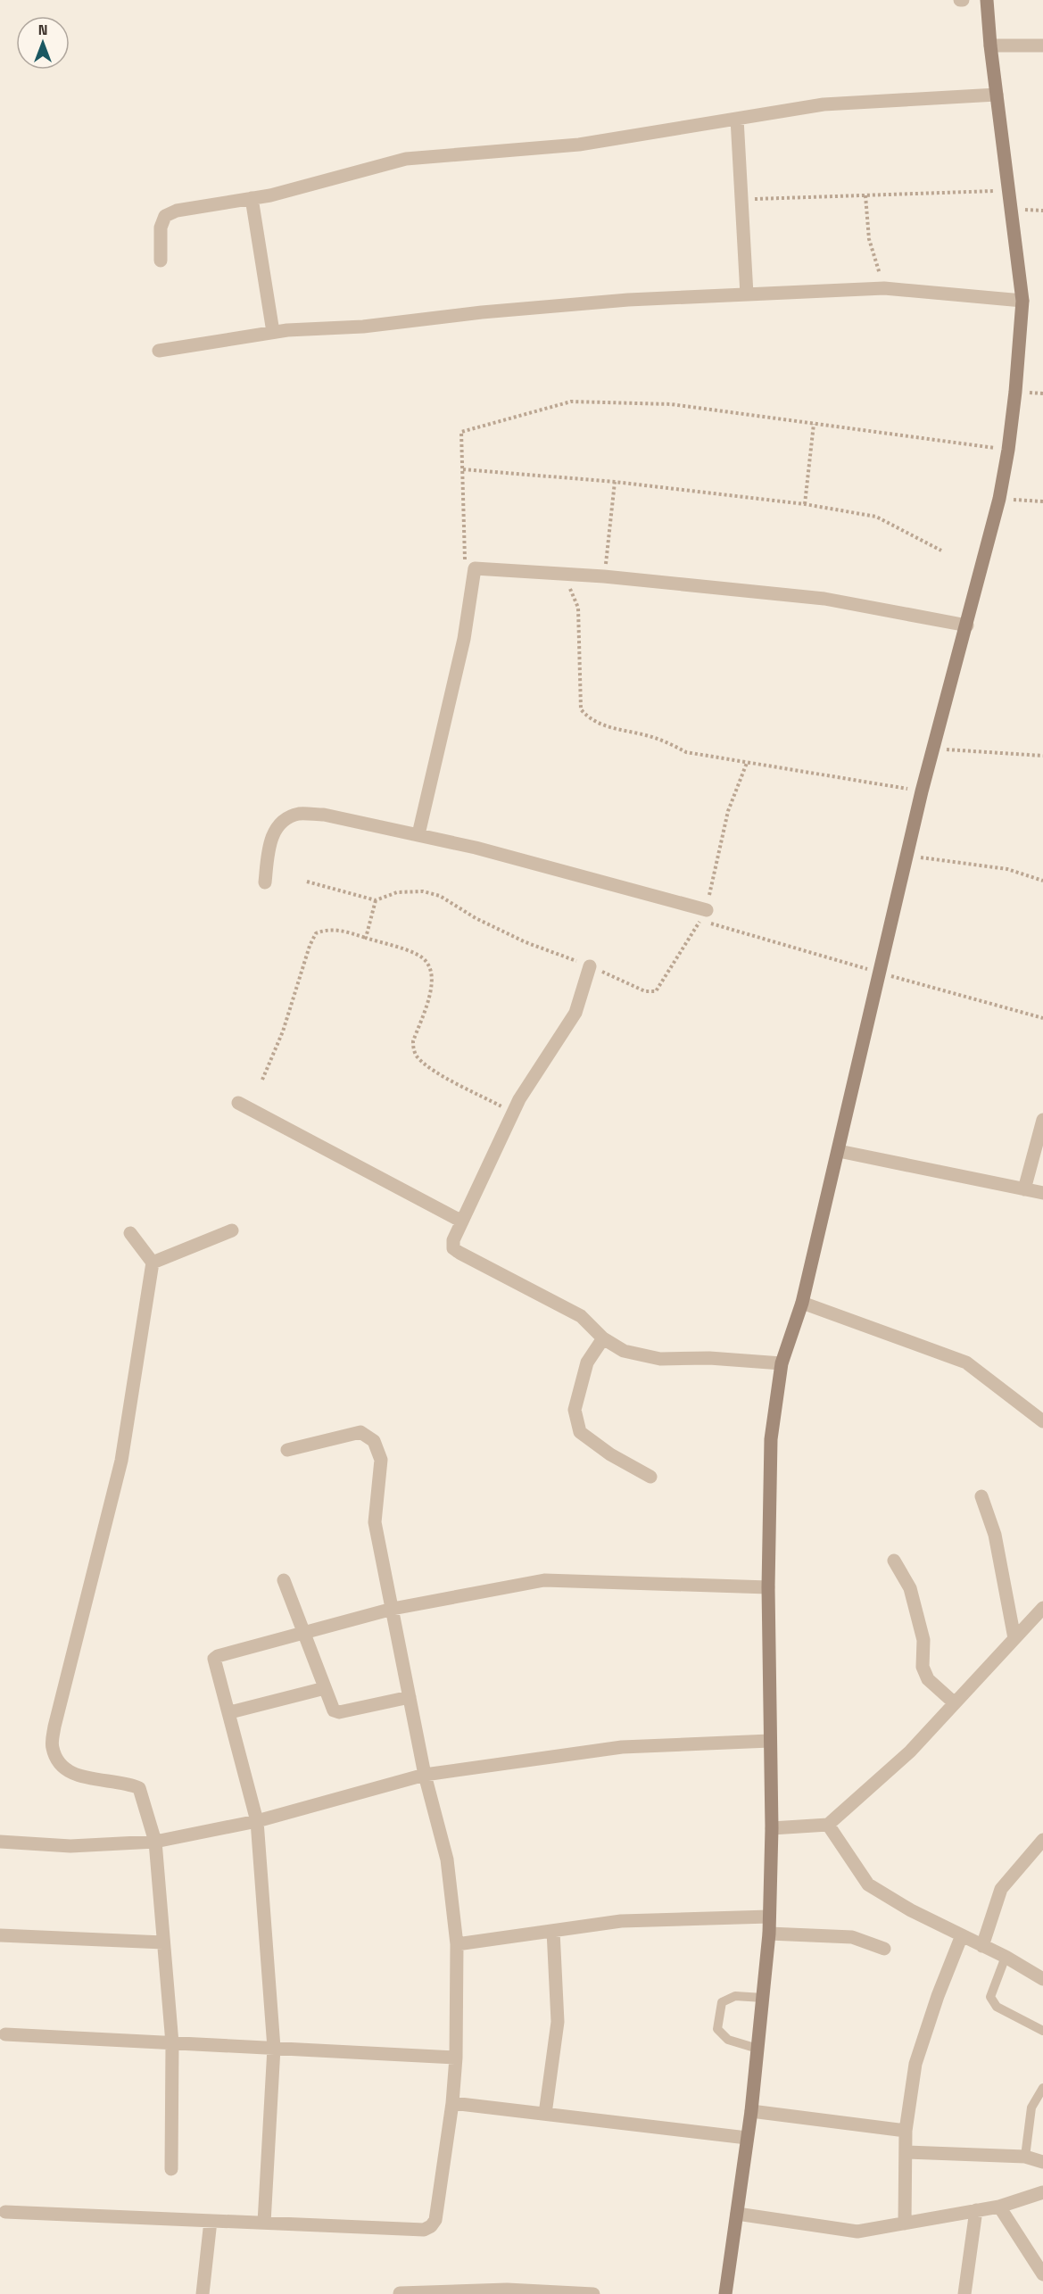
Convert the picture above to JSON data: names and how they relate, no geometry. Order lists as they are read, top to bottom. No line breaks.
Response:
{"north":"top"}
